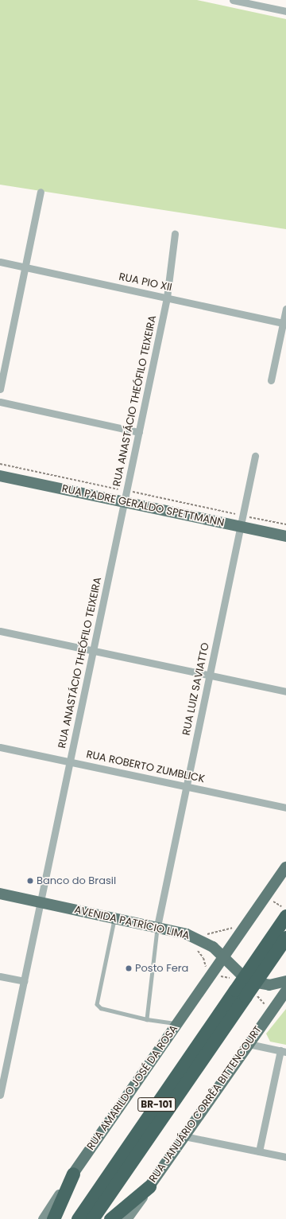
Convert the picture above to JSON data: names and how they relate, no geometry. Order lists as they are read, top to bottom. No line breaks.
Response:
{"streets":{"highway":["BR-101"],"main road":["RUA PADRE GERALDO SPETTMANN","AVENIDA PATRÍCIO LIMA","RUA AMARILDO JOSÉ DA ROSA","RUA JANUÁRIO CORRÊA BITTENCOURT"],"street":["RUA PIO XII","RUA ANASTÁCIO THEÓFILO TEIXEIRA","RUA LUIZ SAVIATTO","RUA ROBERTO ZUMBLICK"]},"crossings":[["RUA PIO XII","RUA ANASTÁCIO THEÓFILO TEIXEIRA"],["RUA ANASTÁCIO THEÓFILO TEIXEIRA","RUA PADRE GERALDO SPETTMANN"],["RUA ANASTÁCIO THEÓFILO TEIXEIRA","RUA ROBERTO ZUMBLICK"],["RUA ANASTÁCIO THEÓFILO TEIXEIRA","AVENIDA PATRÍCIO LIMA"],["RUA PADRE GERALDO SPETTMANN","RUA LUIZ SAVIATTO"],["RUA LUIZ SAVIATTO","RUA ROBERTO ZUMBLICK"],["RUA LUIZ SAVIATTO","AVENIDA PATRÍCIO LIMA"],["AVENIDA PATRÍCIO LIMA","RUA AMARILDO JOSÉ DA ROSA"]],"places":["Banco do Brasil","Posto Fera"]}
